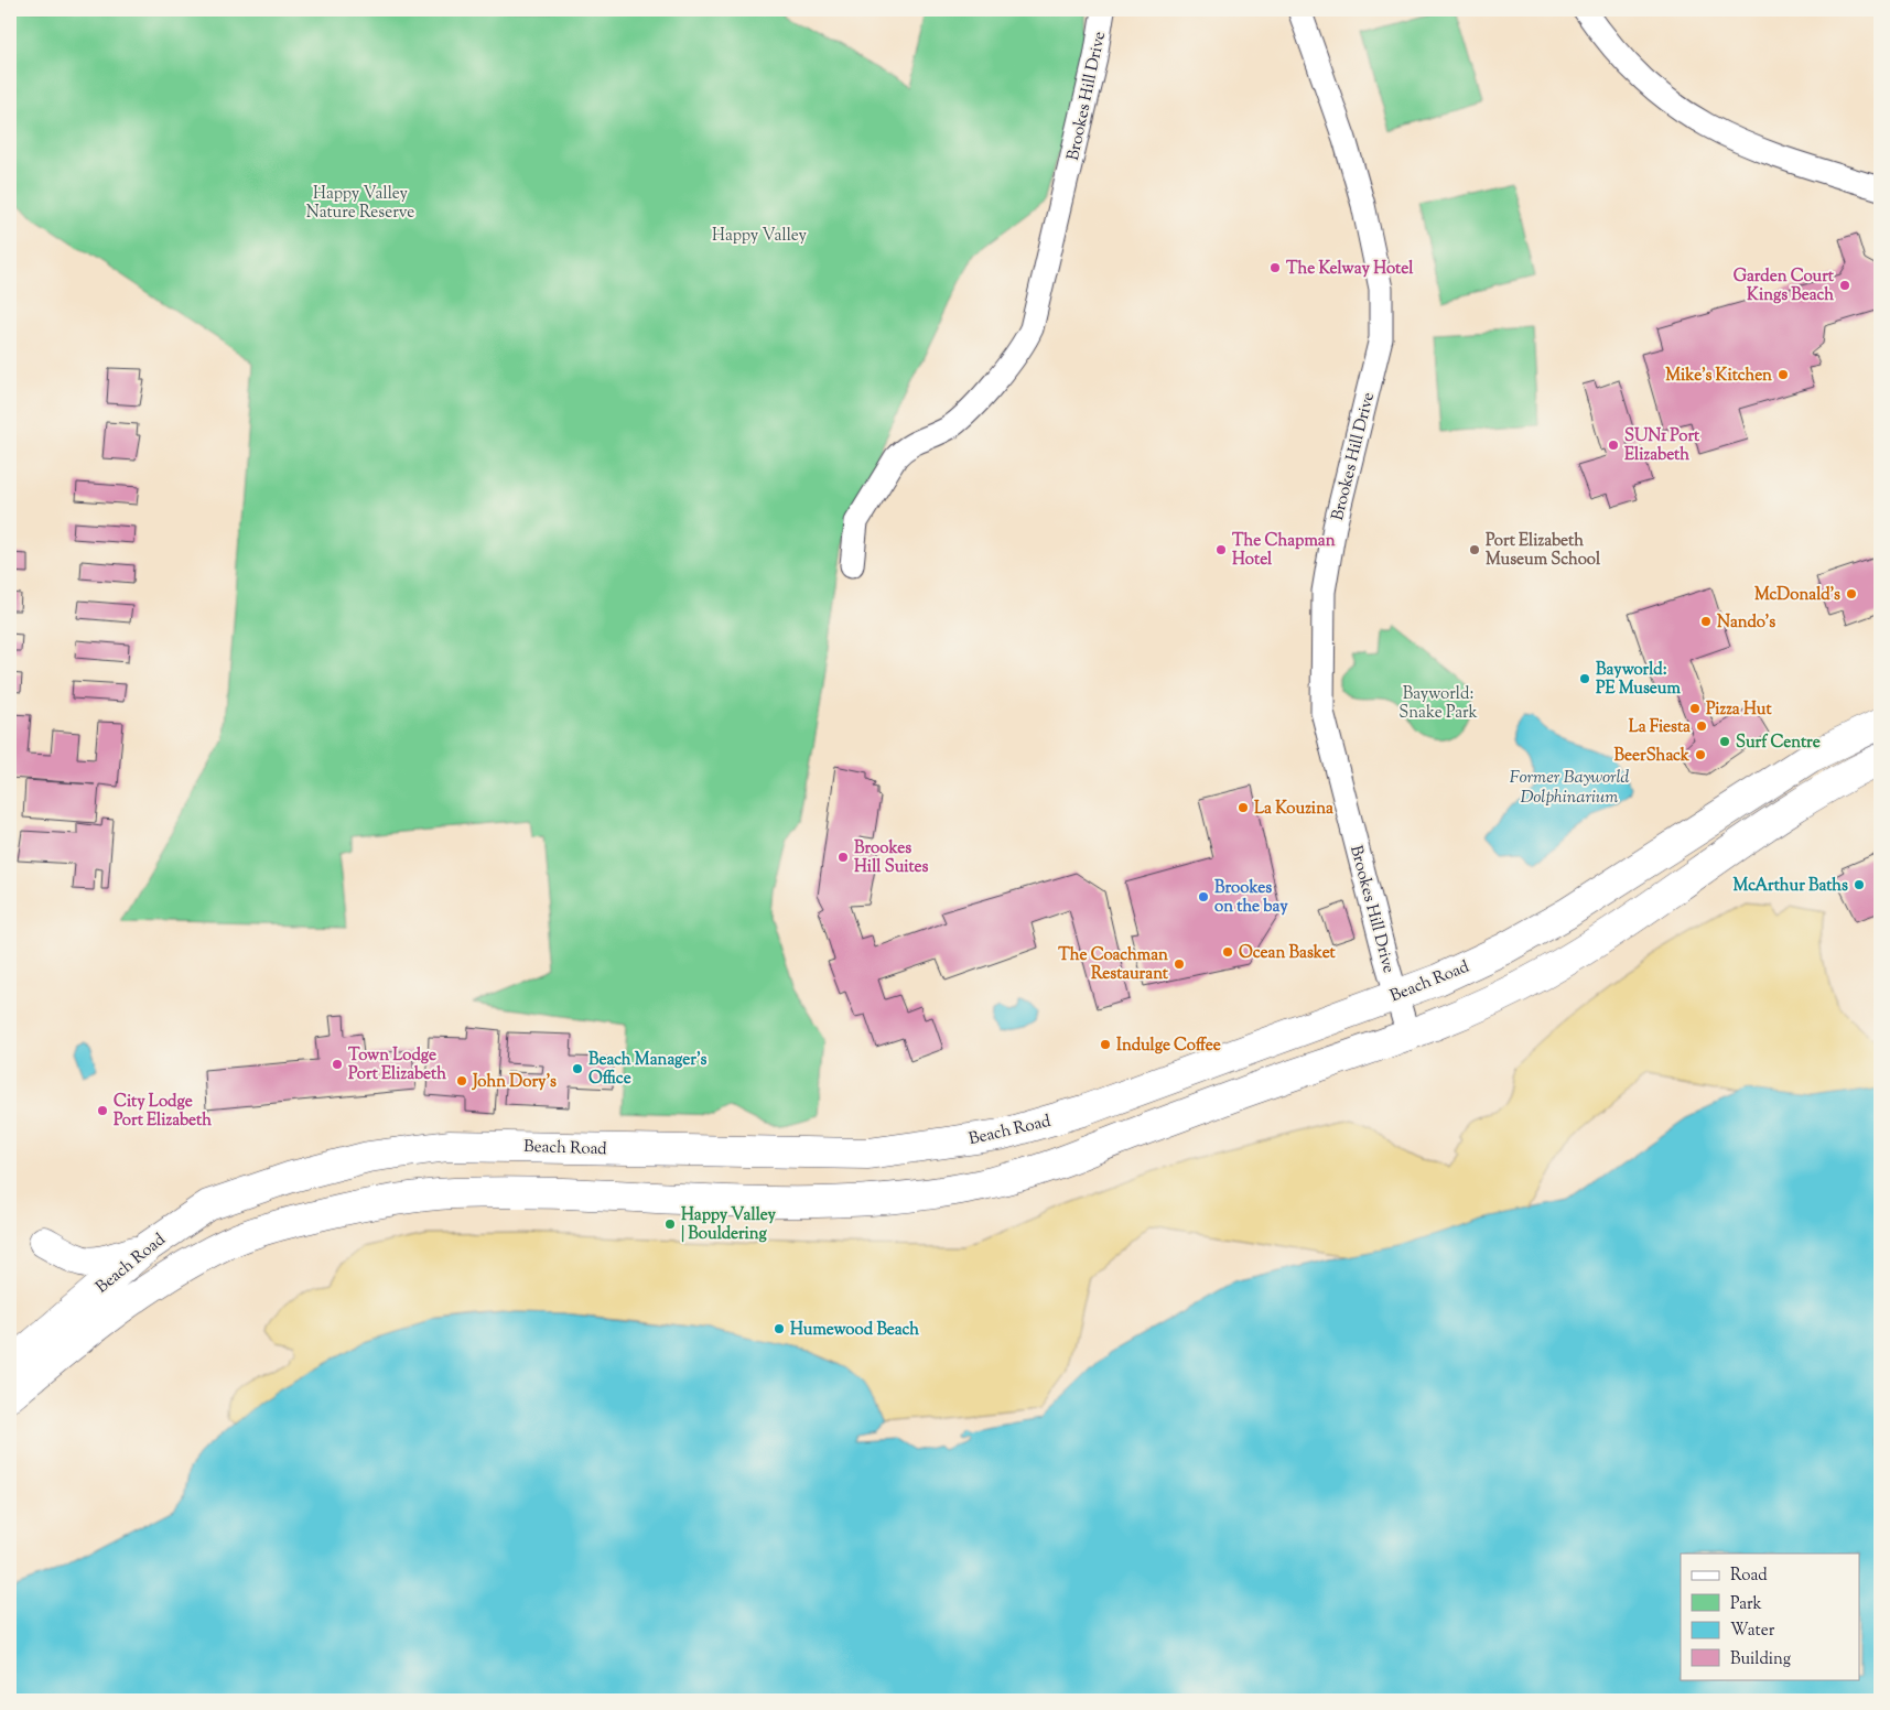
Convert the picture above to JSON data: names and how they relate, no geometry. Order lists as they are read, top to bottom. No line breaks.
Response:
{"streets":{"main road":["Beach Road"],"street":["Brookes Hill Drive"]},"crossings":[["Brookes Hill Drive","Beach Road"]],"water":["Former Bayworld Dolphinarium"],"parks":["Happy Valley Nature Reserve","Happy Valley","Bayworld: Snake Park"],"places":["The Kelway Hotel","Garden Court Kings Beach","Mike’s Kitchen","SUN1 Port Elizabeth","The Chapman Hotel","Port Elizabeth Museum School","McDonald's","Nando's","Bayworld: PE Museum","Pizza Hut","La Fiesta","Surf Centre","BeerShack","La Kouzina","Brookes Hill Suites","McArthur Baths","Brookes on the bay","Ocean Basket","The Coachman Restaurant","Indulge Coffee","Town Lodge Port Elizabeth","Beach Manager's Office","John Dory’s","City Lodge Port Elizabeth","Happy Valley | Bouldering","Humewood Beach"],"legend":["Road","Park","Water","Building"]}
